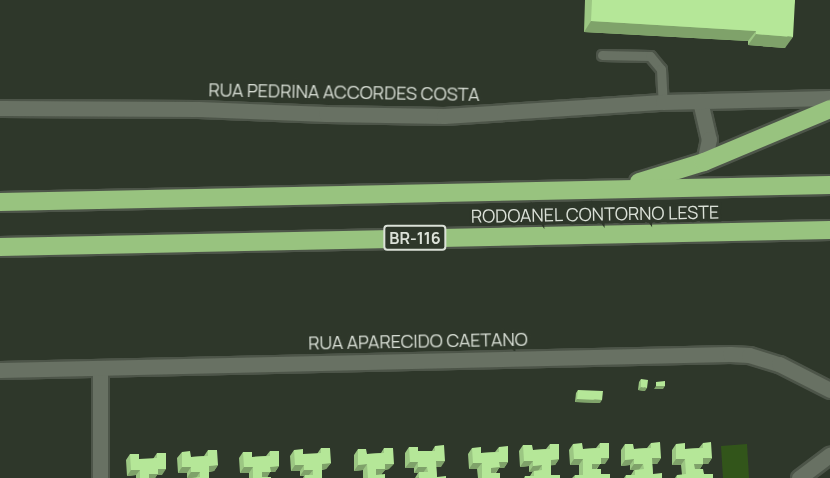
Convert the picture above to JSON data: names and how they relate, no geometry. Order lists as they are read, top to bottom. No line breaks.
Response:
{"streets":{"highway":["RODOANEL CONTORNO LESTE","BR-116"],"street":["RUA PEDRINA ACCORDES COSTA","RUA APARECIDO CAETANO"]}}
